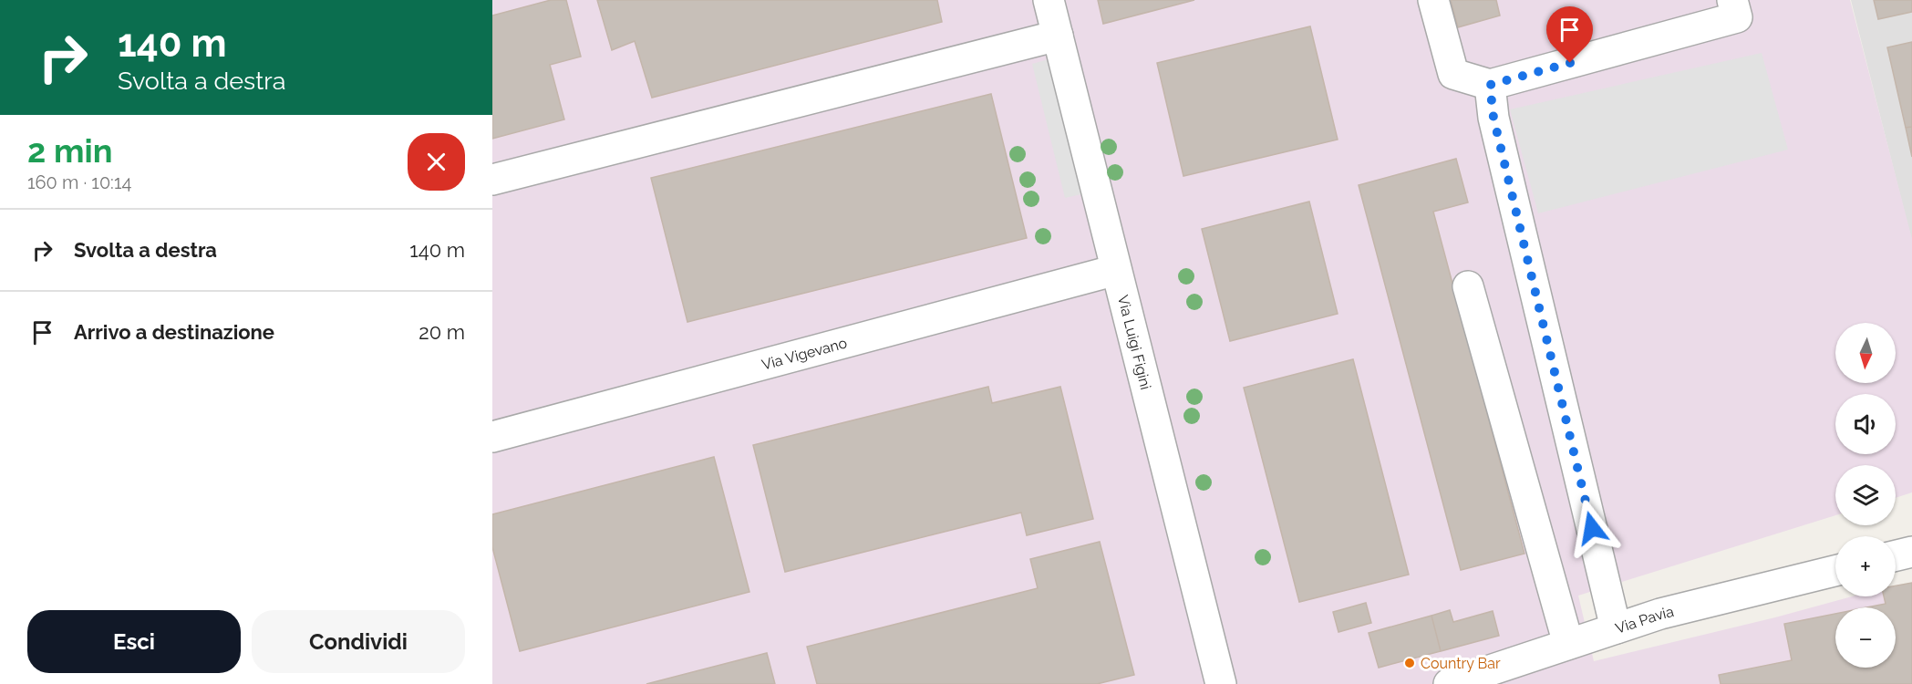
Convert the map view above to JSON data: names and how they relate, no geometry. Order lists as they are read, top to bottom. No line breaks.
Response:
{"streets":{"street":["Via Luigi Figini","Via Vigevano","Via Pavia"]},"crossings":[["Via Luigi Figini","Via Vigevano"]],"places":["Country Bar"],"north":"bottom","page":{"turn":["140 m","Svolta a destra"],"heading":["2 min","160 m · 10:14"],"list":[{"name":"Svolta a destra","value":"140 m"},{"name":"Arrivo a destinazione","value":"20 m"}],"map_buttons":["+","−"],"buttons":["Esci","Condividi"]}}
